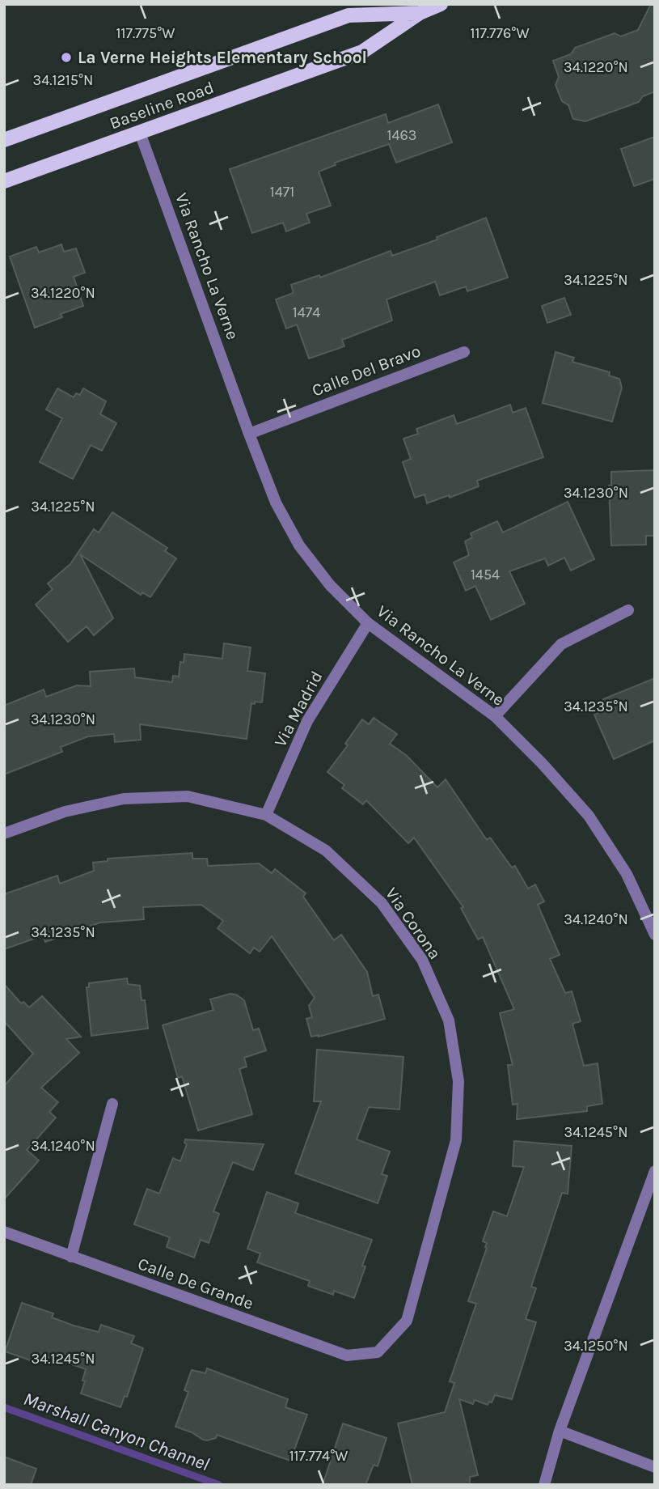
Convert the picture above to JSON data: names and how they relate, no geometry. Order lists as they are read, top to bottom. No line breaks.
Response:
{"streets":{"main road":["Baseline Road"],"street":["Via Rancho La Verne","Calle Del Bravo","Via Madrid","Via Corona","Calle De Grande"]},"crossings":[["Baseline Road","Via Rancho La Verne"],["Via Rancho La Verne","Calle Del Bravo"],["Via Rancho La Verne","Via Madrid"],["Via Madrid","Via Corona"],["Via Corona","Calle De Grande"]],"water":["Marshall Canyon Channel"],"places":["La Verne Heights Elementary School"],"house_numbers":["1463","1471","1474","1454"],"coordinates":["117.775°W","117.776°W","34.1220°N","34.1215°N","34.1225°N","34.1230°N","34.1235°N","34.1240°N","34.1245°N","34.1250°N","117.774°W"]}
